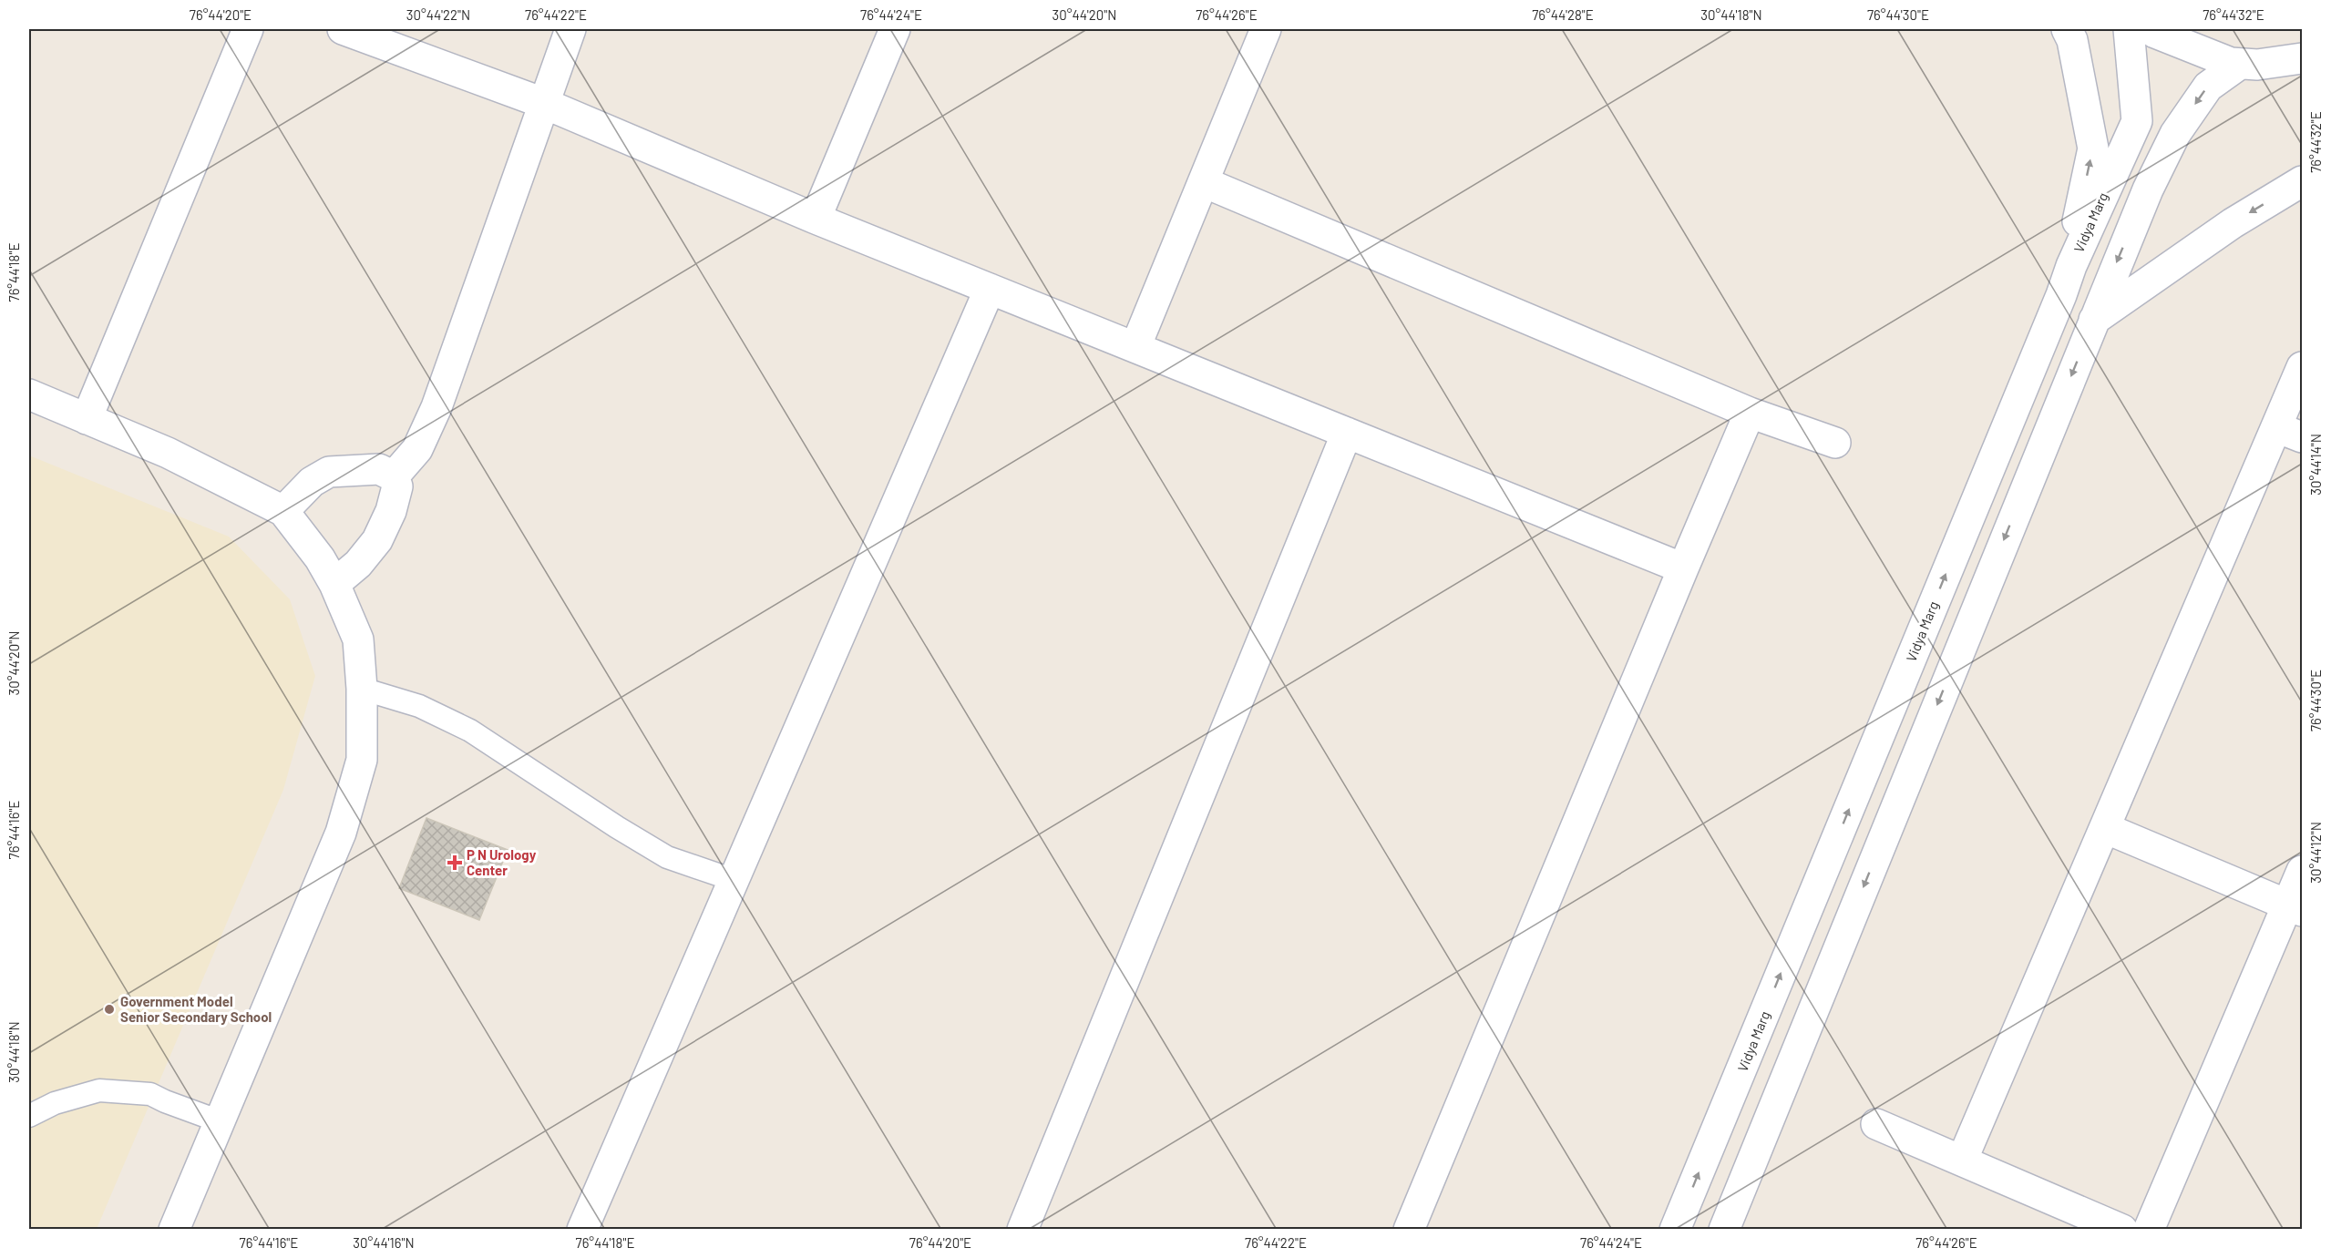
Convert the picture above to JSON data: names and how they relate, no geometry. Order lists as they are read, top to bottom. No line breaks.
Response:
{"streets":{"street":["Vidya Marg"]},"places":{"health":["P N Urology Center"],"other":["Government Model Senior Secondary School"]},"coordinates":["76°44'20\"E","30°44'22\"N","76°44'22\"E","76°44'24\"E","30°44'20\"N","76°44'26\"E","76°44'28\"E","30°44'18\"N","76°44'30\"E","76°44'32\"E","76°44'18\"E","30°44'14\"N","76°44'16\"E","30°44'12\"N","30°44'16\"N"]}
